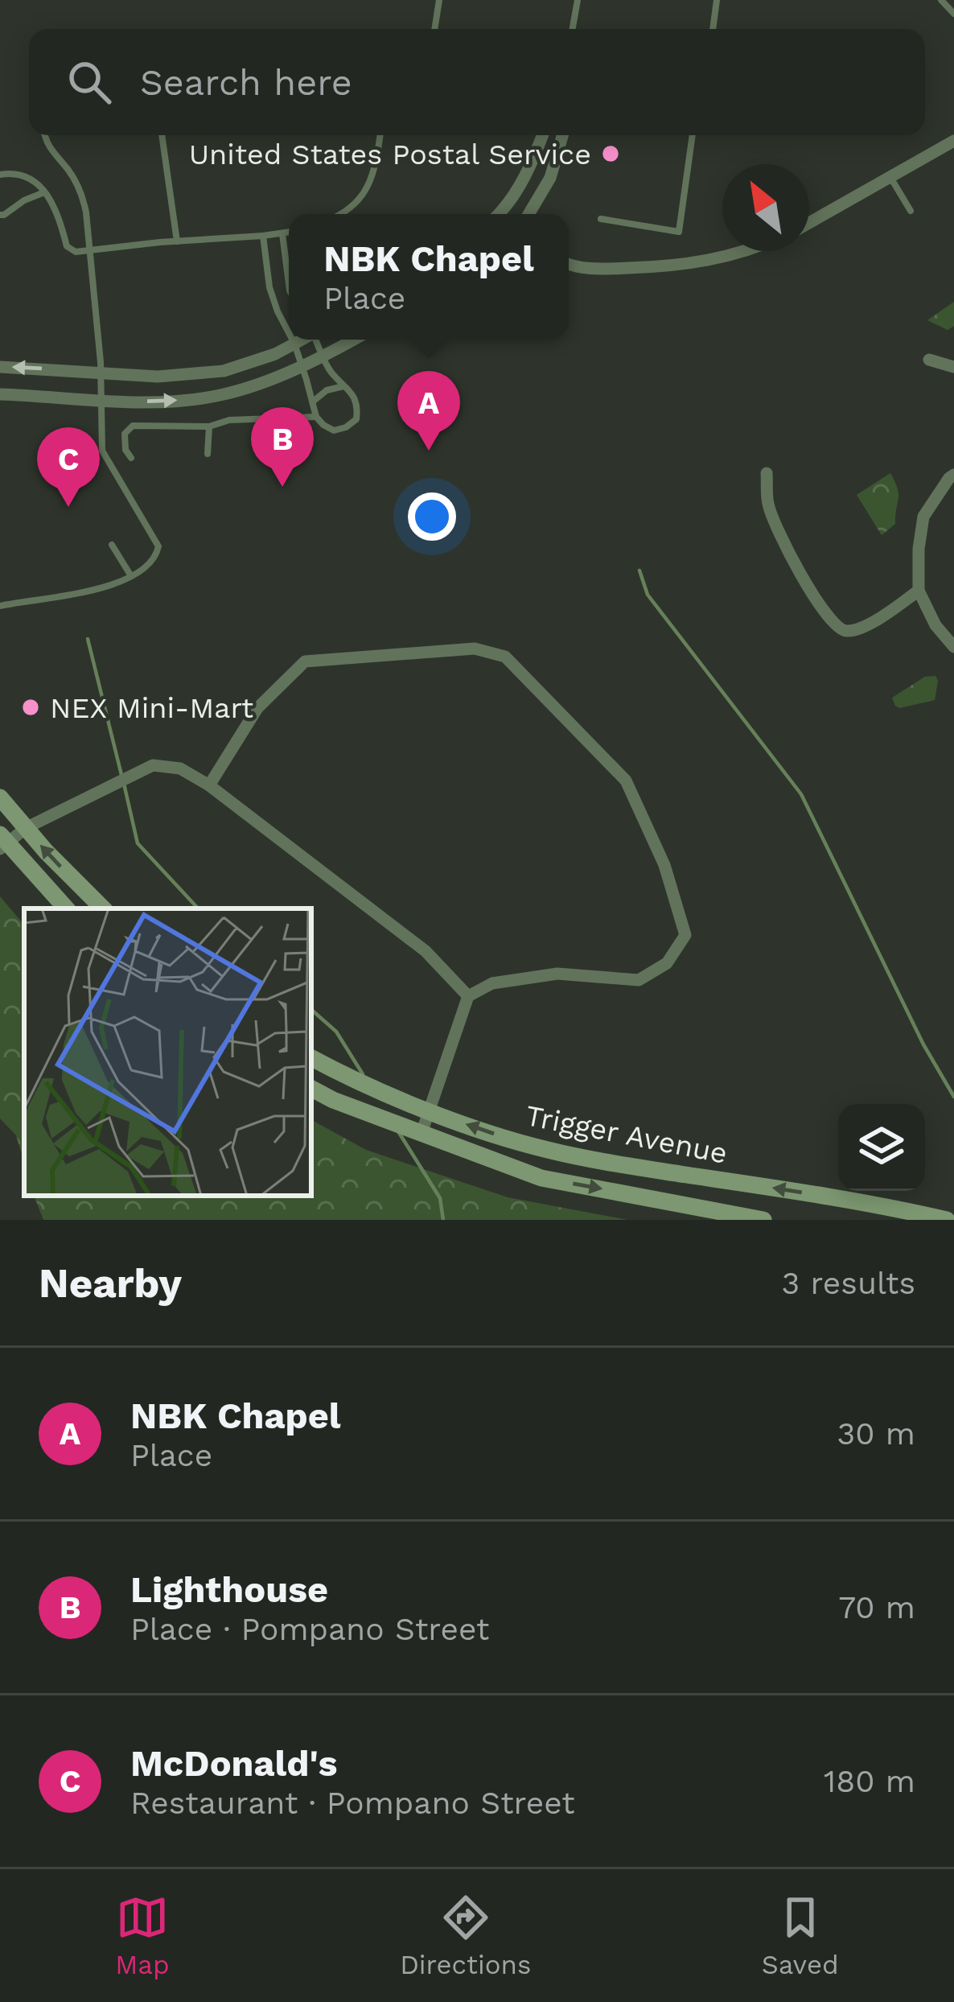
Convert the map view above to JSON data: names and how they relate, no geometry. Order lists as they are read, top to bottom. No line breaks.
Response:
{"streets":{"main road":["Trigger Avenue"]},"places":["United States Postal Service","NEX Mini-Mart"],"north":"top left","page":{"search":"Search here","popup":["NBK Chapel","Place"],"pins":["A","B","C"],"heading":["Nearby","3 results"],"list":[{"mark":"A","name":"NBK Chapel","note":"Place","value":"30 m"},{"mark":"B","name":"Lighthouse","note":"Place · Pompano Street","value":"70 m"},{"mark":"C","name":"McDonald's","note":"Restaurant · Pompano Street","value":"180 m"}],"nav":["Map","Directions","Saved"]}}
